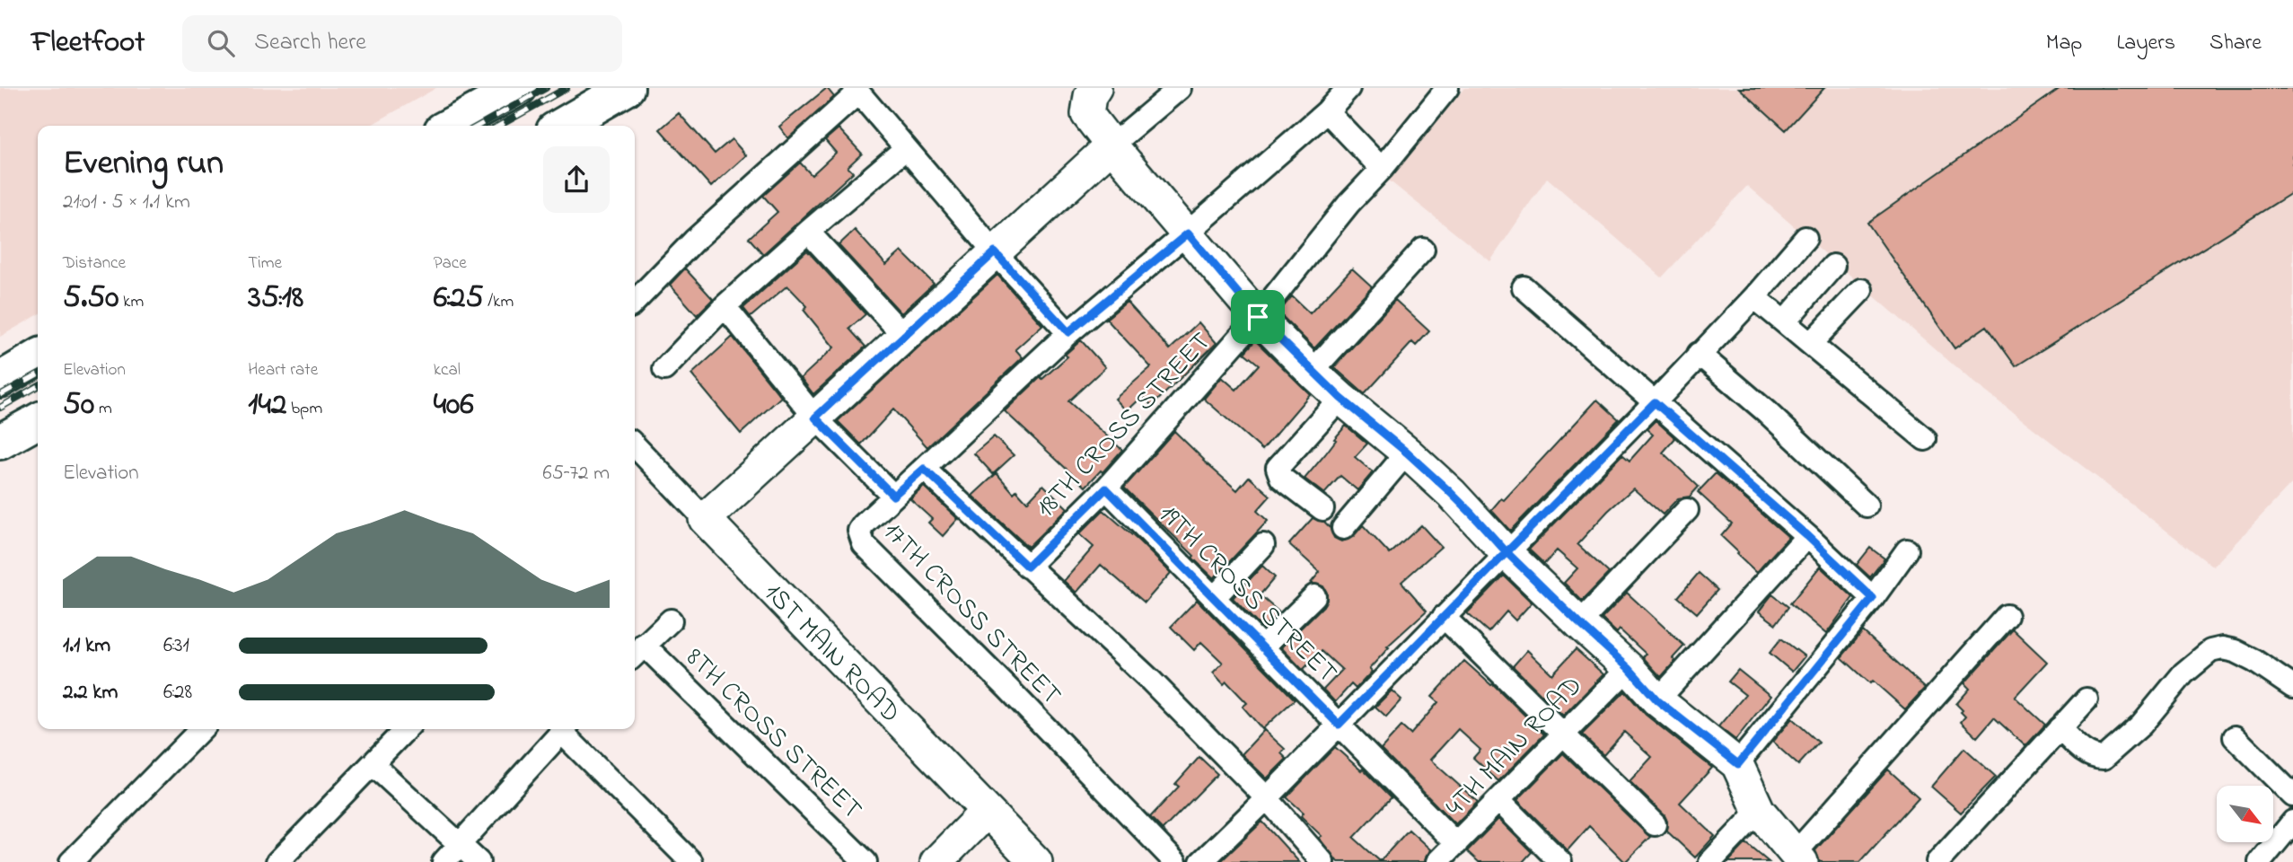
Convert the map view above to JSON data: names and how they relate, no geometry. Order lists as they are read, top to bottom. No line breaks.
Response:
{"streets":{"street":["18TH CROSS STREET","19TH CROSS STREET","17TH CROSS STREET","1ST MAIN ROAD","8TH CROSS STREET","4TH MAIN ROAD"]},"crossings":[["18TH CROSS STREET","19TH CROSS STREET"],["19TH CROSS STREET","4TH MAIN ROAD"]],"north":"bottom right","page":{"header":"Fleetfoot","search":"Search here","nav":["Map","Layers","Share"],"heading":["Evening run","21:01 · 5 × 1.1 km"],"stats":[["Distance","5.50 km"],["Time","35:18"],["Pace","6:25 /km"],["Elevation","50 m"],["Heart rate","142 bpm"],["kcal","406"]],"chart":["Elevation","65–72 m"],"list":[{"name":"1.1 km","note":"6:31"},{"name":"2.2 km","note":"6:28"}]}}
